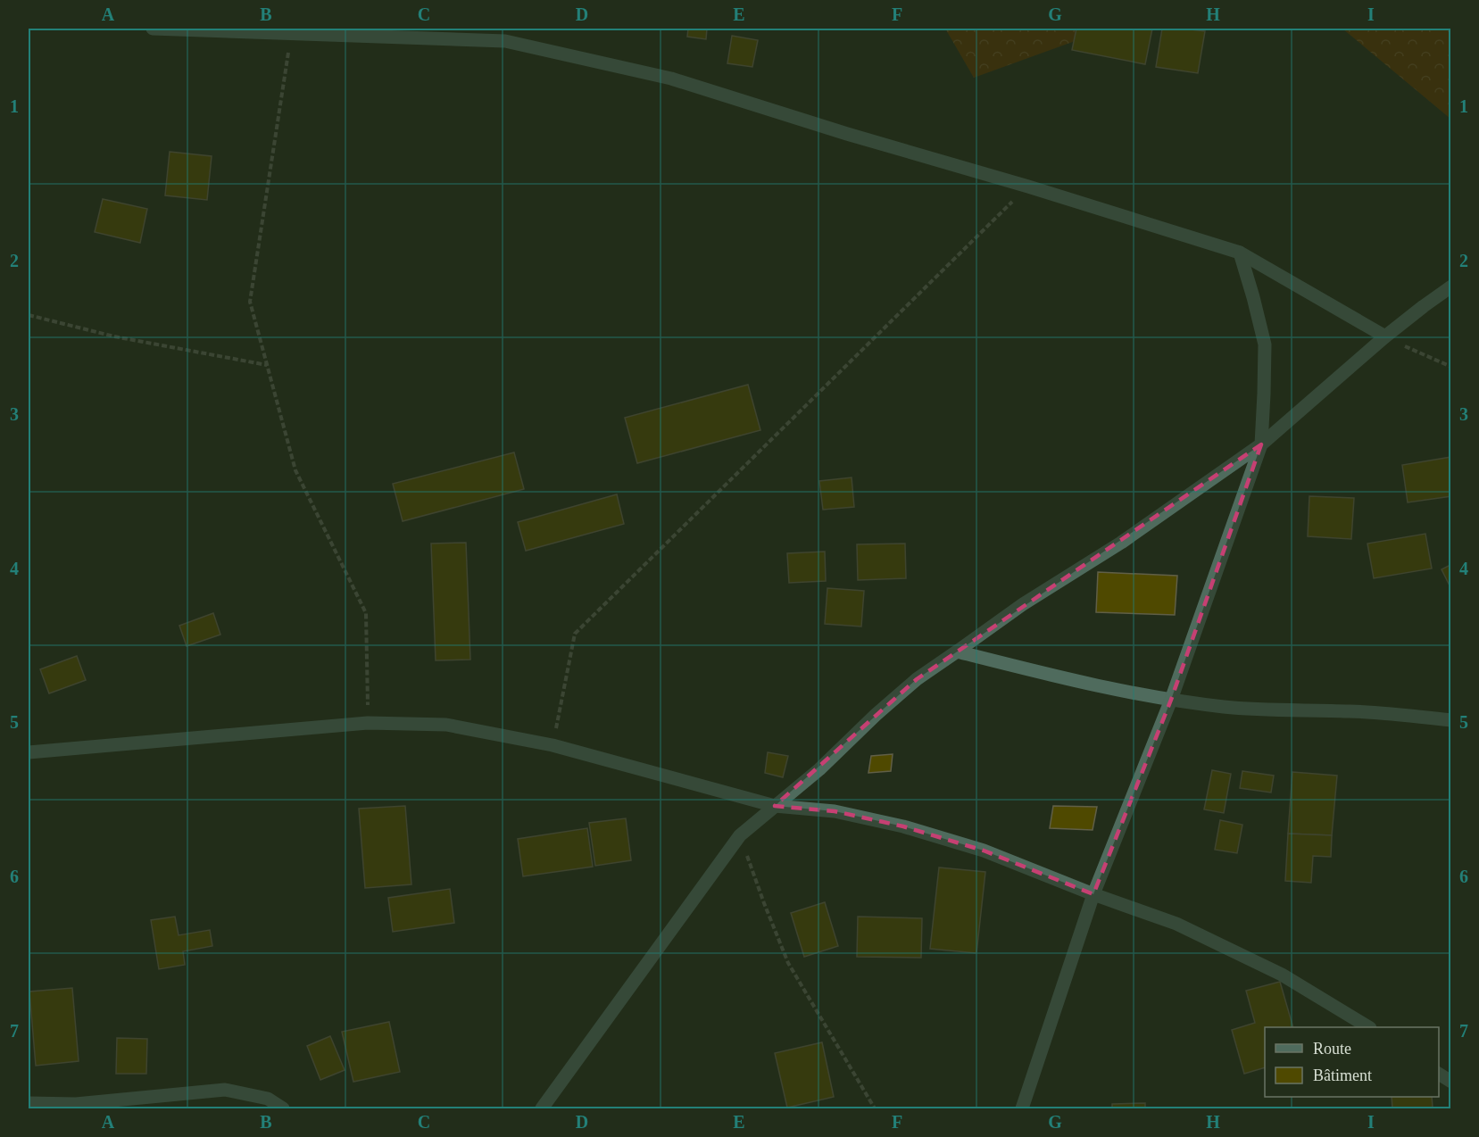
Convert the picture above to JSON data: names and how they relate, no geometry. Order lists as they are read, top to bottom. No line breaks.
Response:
{"legend":["Route","Bâtiment"],"grid":{"columns":["A","B","C","D","E","F","G","H","I"],"rows":["1","2","3","4","5","6","7"]}}
